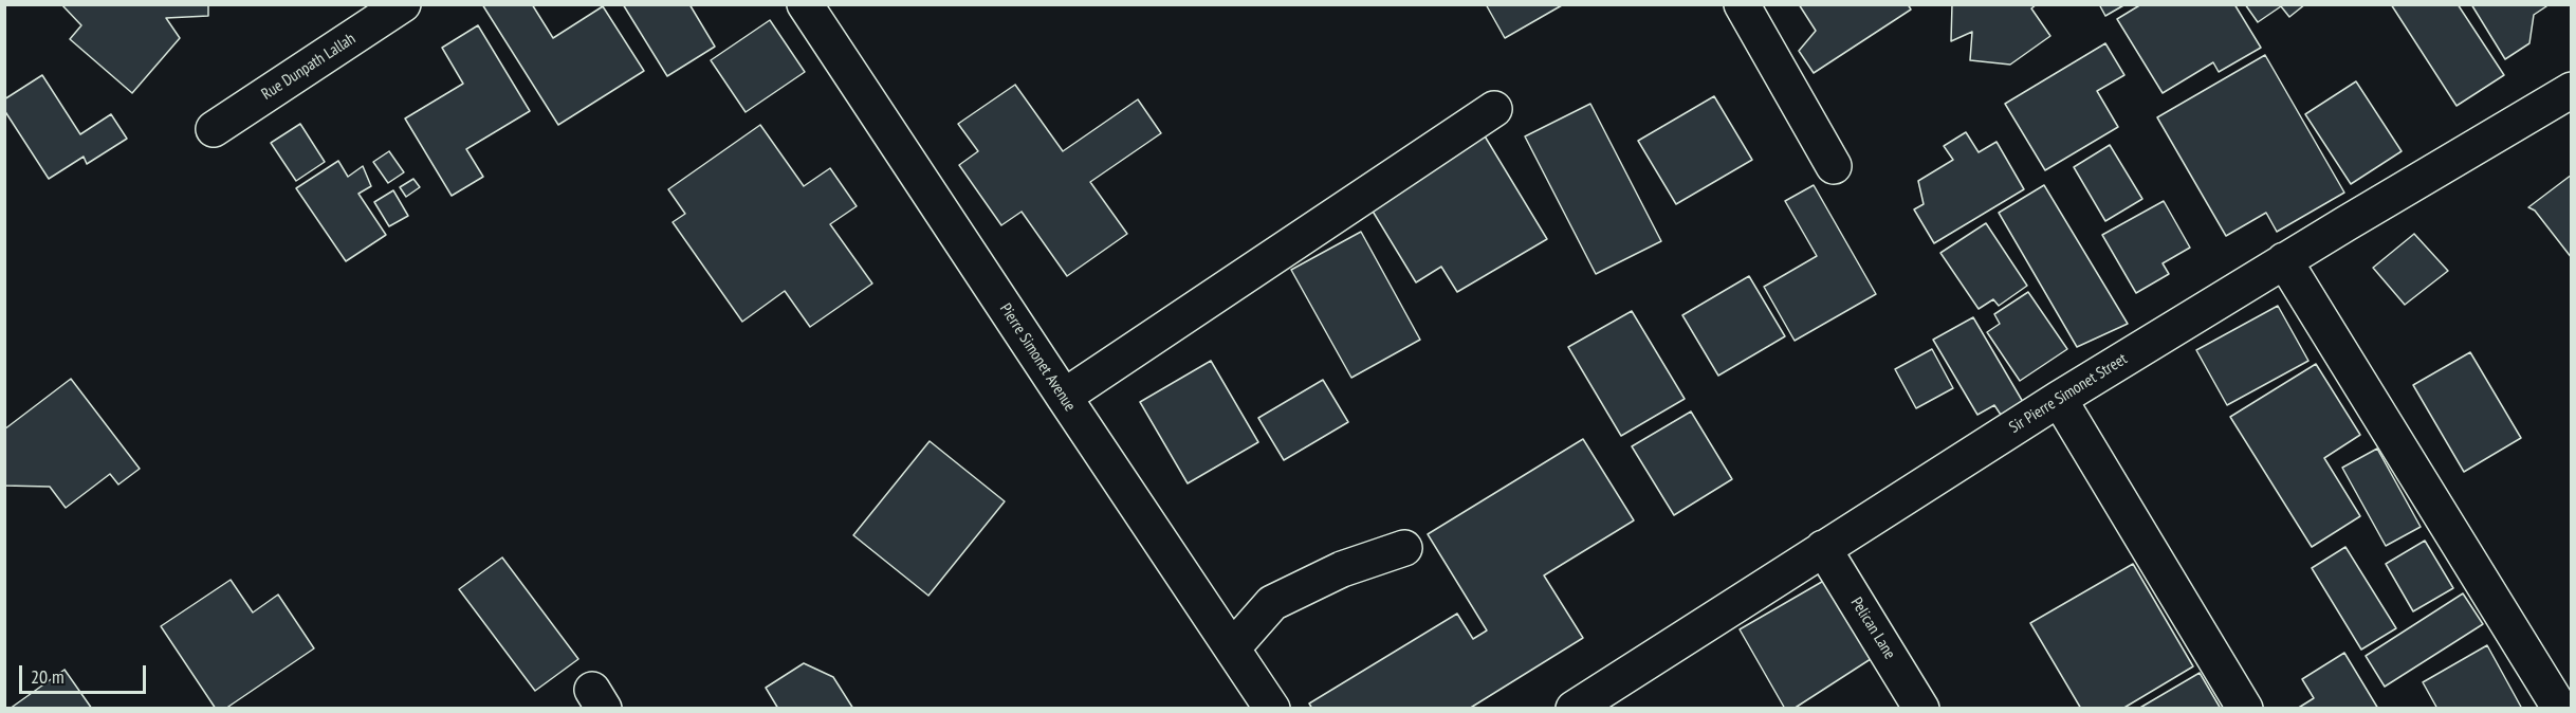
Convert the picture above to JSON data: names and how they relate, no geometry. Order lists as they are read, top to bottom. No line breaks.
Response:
{"streets":{"street":["Rue Dunpath Lallah","Pierre Simonet Avenue","Sir Pierre Simonet Street","Pelican Lane"]},"crossings":[["Sir Pierre Simonet Street","Pelican Lane"]],"scale_bar":"20 m"}
